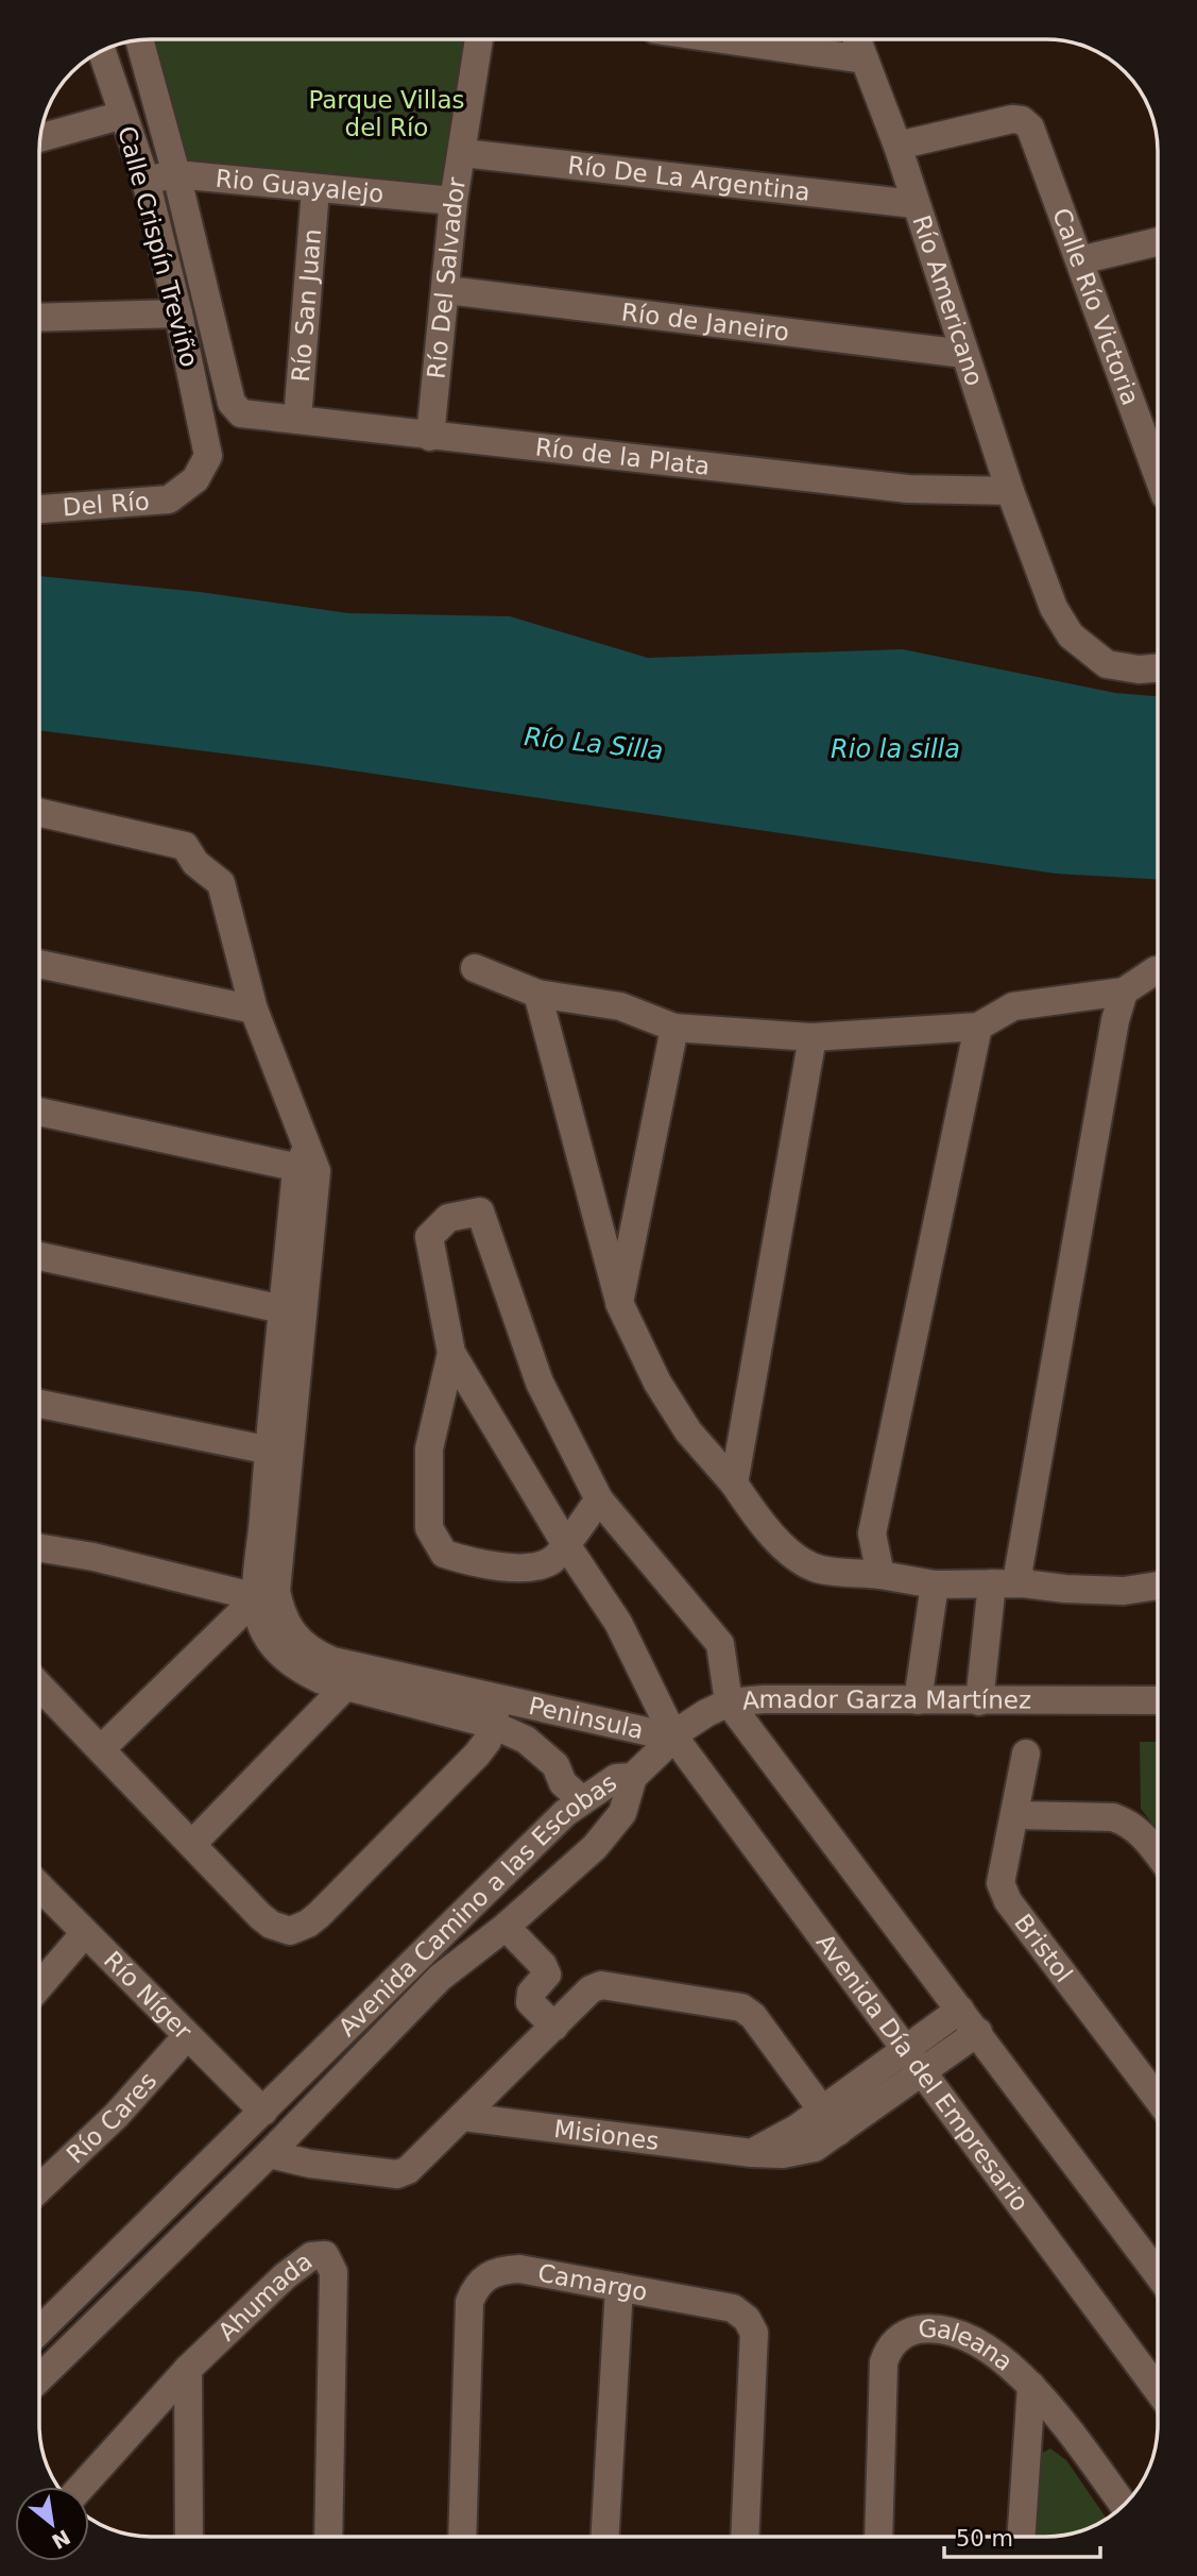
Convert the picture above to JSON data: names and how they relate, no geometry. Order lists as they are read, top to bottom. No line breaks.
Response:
{"streets":{"street":["Río De La Argentina","Rio Guayalejo","Calle Crispín Treviño","Río Del Salvador","Río Americano","Río San Juan","Calle Río Victoria","Río de Janeiro","Río de la Plata","Del Río","Amador Garza Martínez","Peninsula","Avenida Camino a las Escobas","Bristol","Río Níger","Avenida Día del Empresario","Río Cares","Misiones","Camargo","Ahumada","Galeana"]},"crossings":[["Río De La Argentina","Río Del Salvador"],["Río De La Argentina","Río Americano"],["Rio Guayalejo","Calle Crispín Treviño"],["Rio Guayalejo","Río Del Salvador"],["Rio Guayalejo","Río San Juan"],["Calle Crispín Treviño","Río de la Plata"],["Calle Crispín Treviño","Del Río"],["Río Del Salvador","Río de Janeiro"],["Río Del Salvador","Río de la Plata"],["Río Americano","Calle Río Victoria"],["Río Americano","Río de Janeiro"],["Río Americano","Río de la Plata"],["Río San Juan","Río de la Plata"],["Amador Garza Martínez","Peninsula"],["Amador Garza Martínez","Avenida Camino a las Escobas"],["Amador Garza Martínez","Avenida Día del Empresario"],["Peninsula","Avenida Camino a las Escobas"],["Peninsula","Avenida Día del Empresario"],["Avenida Camino a las Escobas","Río Níger"],["Río Níger","Río Cares"],["Avenida Día del Empresario","Misiones"]],"water":["Río La Silla","Rio la silla"],"parks":["Parque Villas del Río"],"scale_bar":"50 m","north":"bottom right"}
